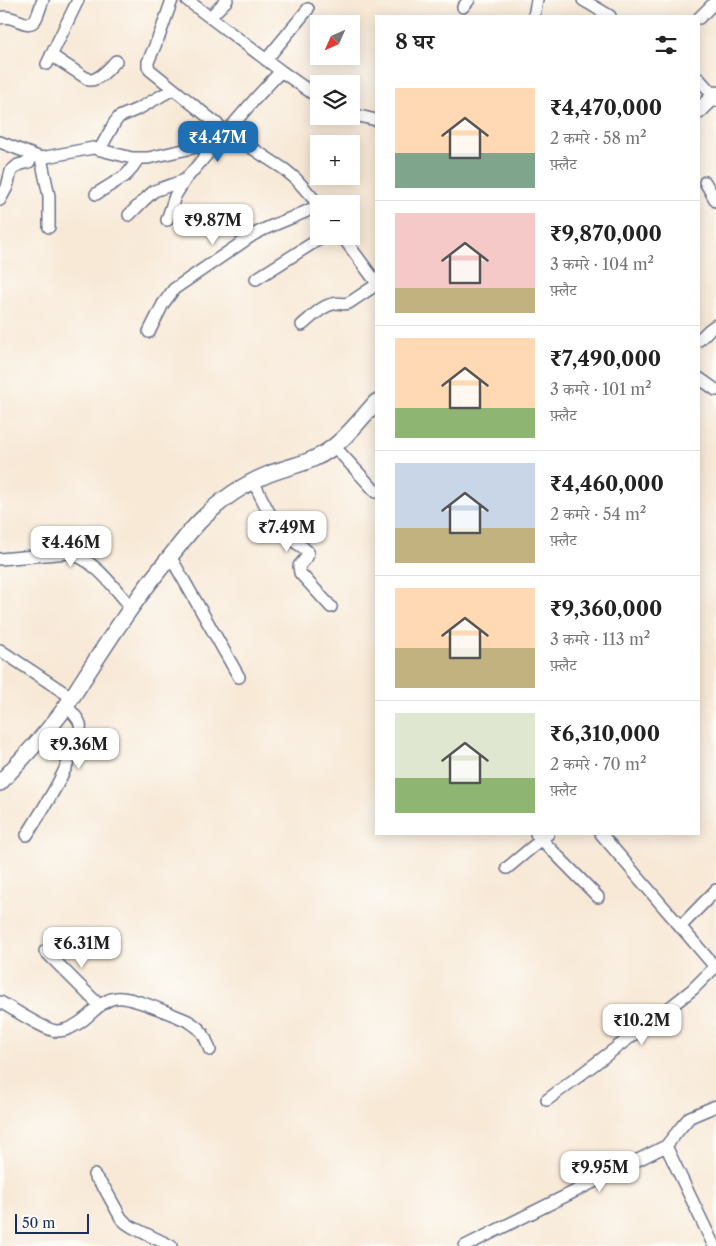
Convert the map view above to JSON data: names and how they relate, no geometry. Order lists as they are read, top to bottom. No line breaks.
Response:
{"scale_bar":"50 m","north":"bottom left","page":{"map_buttons":["+","−"],"heading":"8 घर","list":[{"name":"₹4,470,000","note":"2 कमरे · 58 m² · फ़्लैट"},{"name":"₹9,870,000","note":"3 कमरे · 104 m² · फ़्लैट"},{"name":"₹7,490,000","note":"3 कमरे · 101 m² · फ़्लैट"},{"name":"₹4,460,000","note":"2 कमरे · 54 m² · फ़्लैट"},{"name":"₹9,360,000","note":"3 कमरे · 113 m² · फ़्लैट"},{"name":"₹6,310,000","note":"2 कमरे · 70 m² · फ़्लैट"}],"price":["₹4.47M","₹9.87M","₹7.49M","₹4.46M","₹9.36M","₹6.31M","₹10.2M","₹9.95M"],"scale":"50 m"}}
